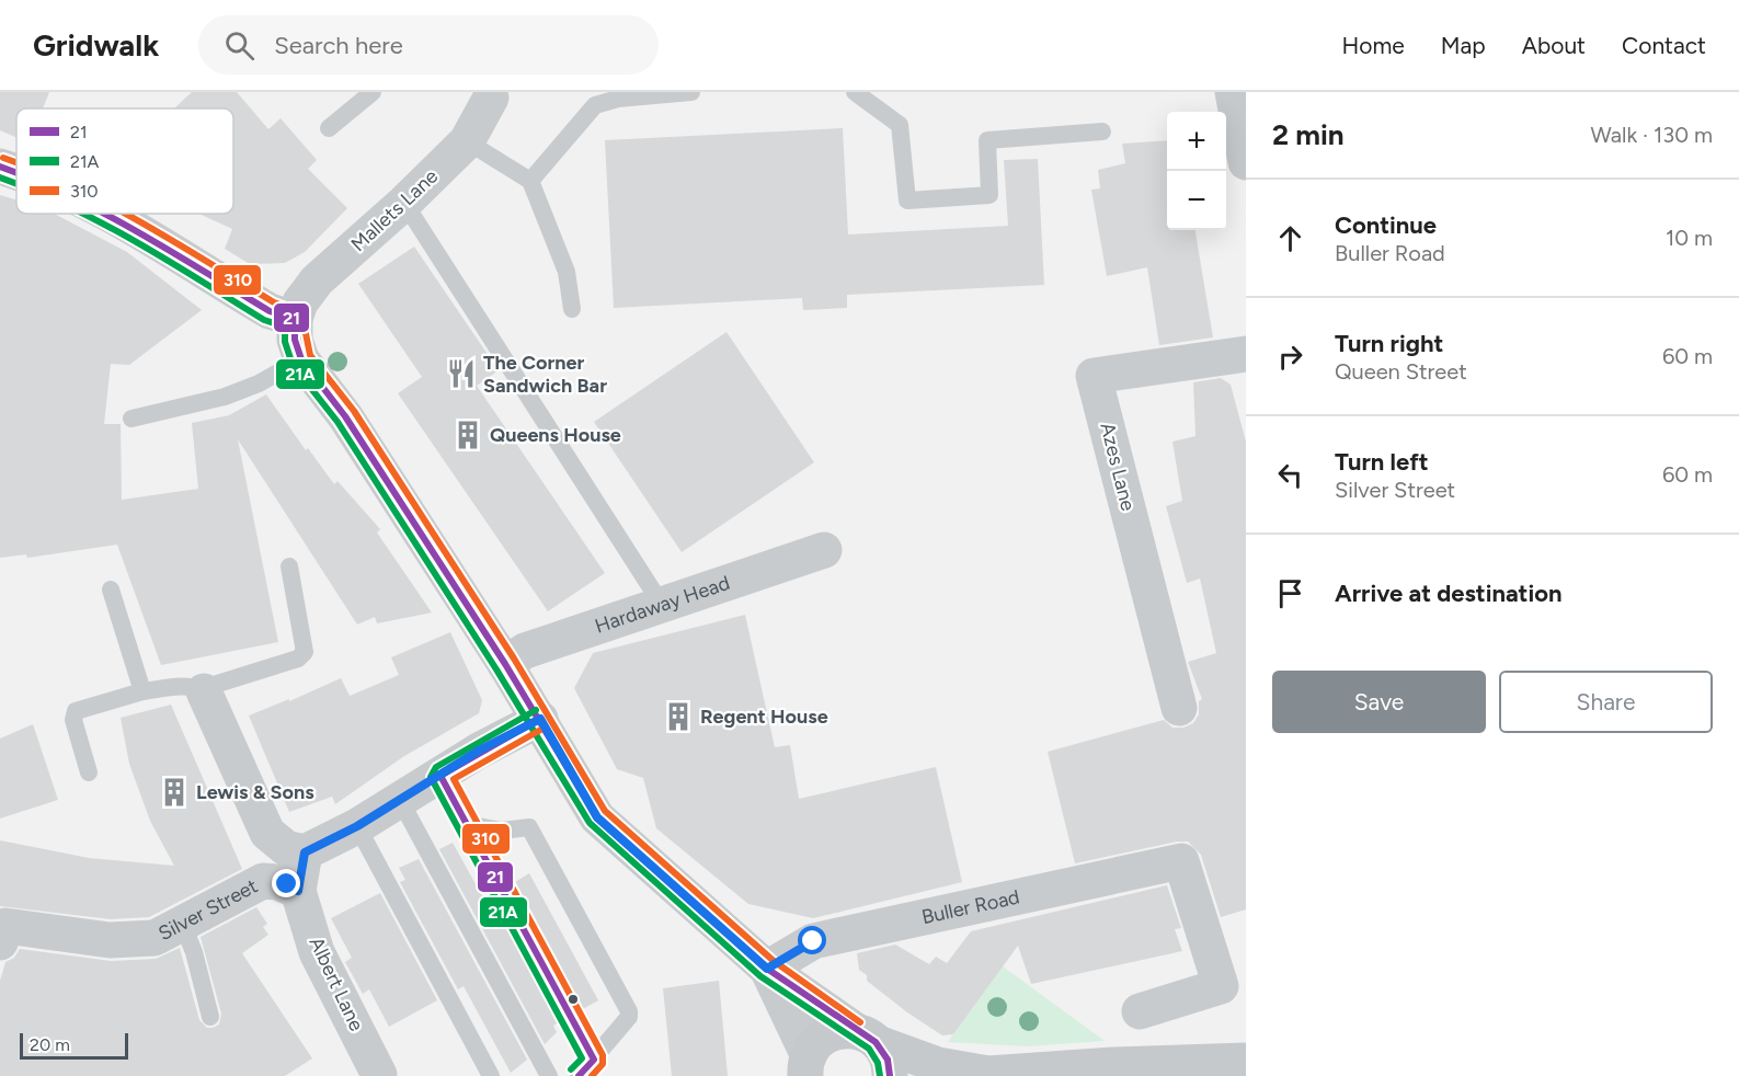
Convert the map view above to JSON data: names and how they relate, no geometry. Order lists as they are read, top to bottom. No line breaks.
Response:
{"streets":{"street":["Mallets Lane","Azes Lane","Hardaway Head","Buller Road","Silver Street","Albert Lane"]},"crossings":[["Silver Street","Albert Lane"]],"places":{"restaurant":["The Corner Sandwich Bar"],"building":["Queens House","Regent House","Lewis & Sons"]},"lines":["transit line 310","transit line 21","transit line 21A"],"legend":["21","21A","310"],"scale_bar":"20 m","page":{"header":"Gridwalk","search":"Search here","nav":["Home","Map","About","Contact"],"heading":["2 min","Walk · 130 m"],"map_buttons":["+","−"],"list":[["Continue","Buller Road","10 m"],["Turn right","Queen Street","60 m"],["Turn left","Silver Street","60 m"],"Arrive at destination"],"buttons":["Save","Share"],"scale":"20 m"}}
